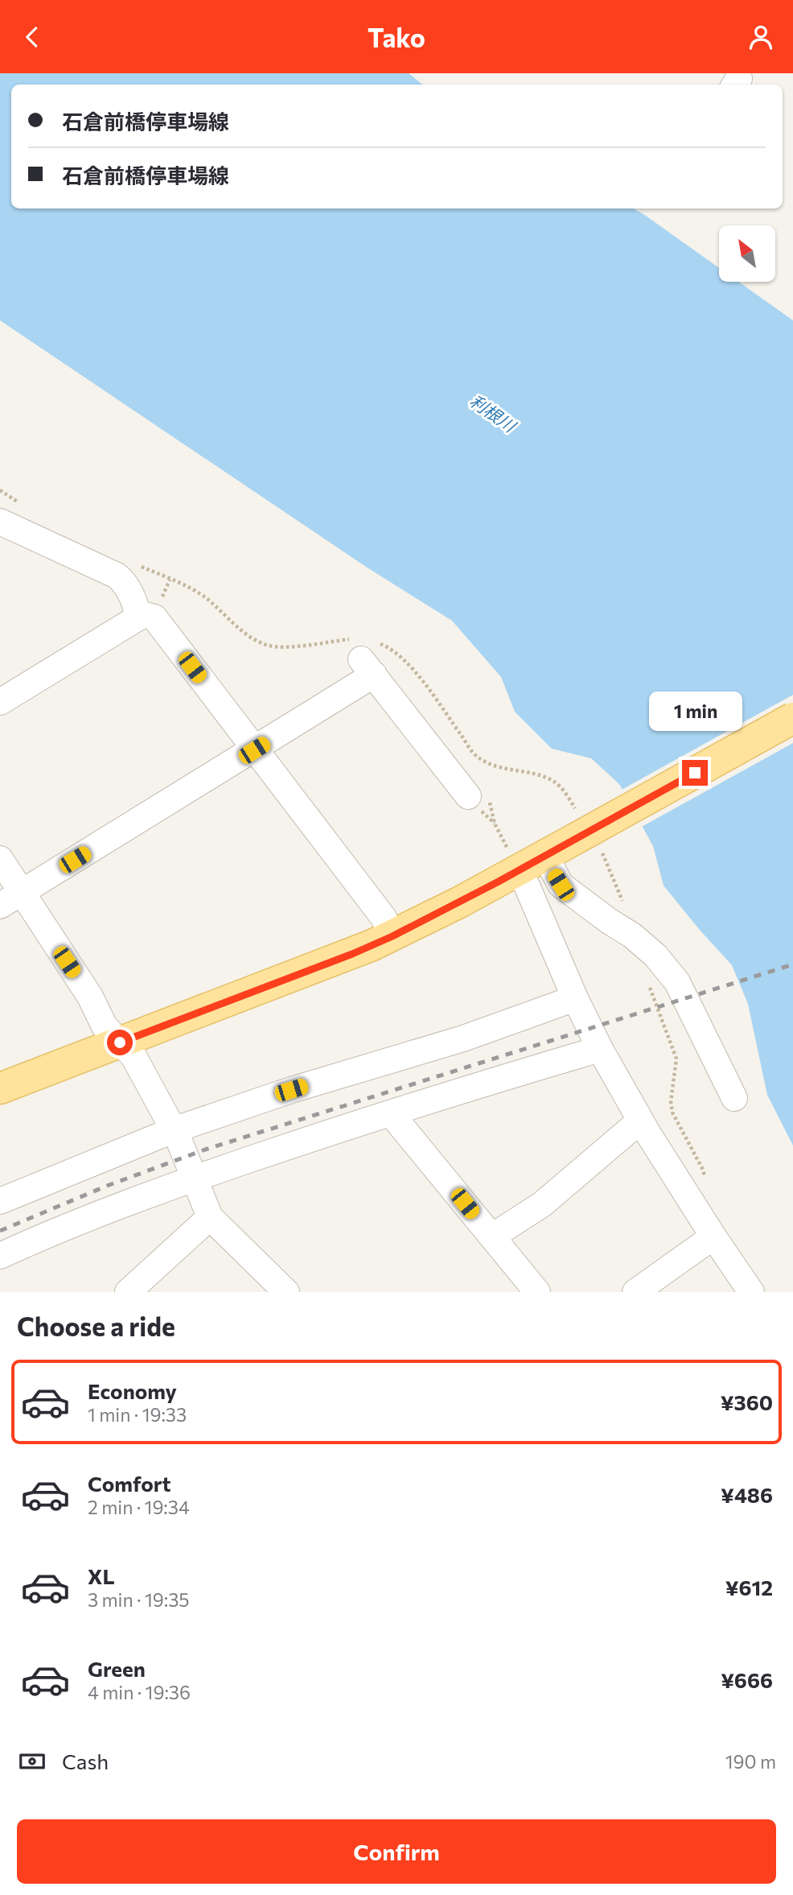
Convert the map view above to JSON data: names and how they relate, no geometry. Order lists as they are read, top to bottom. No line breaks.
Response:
{"water":["利根川"],"north":"top left","page":{"header":"Tako","banner":["石倉前橋停車場線","石倉前橋停車場線"],"bubble":"1 min","heading":"Choose a ride","list":[{"name":"Economy","note":"1 min · 19:33","value":"¥360"},{"name":"Comfort","note":"2 min · 19:34","value":"¥486"},{"name":"XL","note":"3 min · 19:35","value":"¥612"},{"name":"Green","note":"4 min · 19:36","value":"¥666"}],"pay":["Cash","190 m"],"buttons":"Confirm"}}
